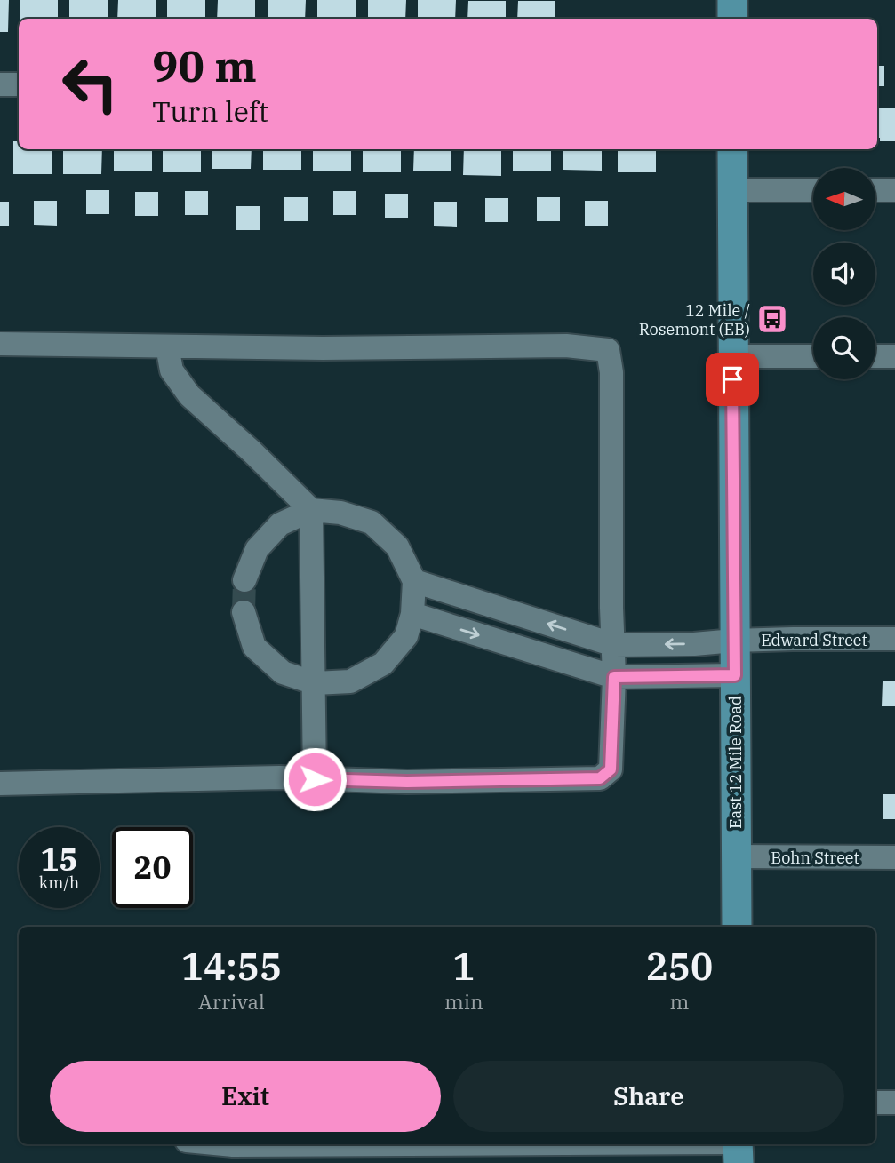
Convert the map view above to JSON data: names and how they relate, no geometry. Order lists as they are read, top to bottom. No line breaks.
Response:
{"streets":{"main road":["East 12 Mile Road"],"street":["Edward Street","Bohn Street"]},"crossings":[["Edward Street","East 12 Mile Road"],["East 12 Mile Road","Bohn Street"]],"places":{"bus stop":["12 Mile / Rosemont (EB)"]},"north":"left","page":{"turn":["90 m","Turn left"],"speed":"15 km/h","limit":"20","eta":["14:55","Arrival","1","min","250","m"],"buttons":["Exit","Share"]}}
